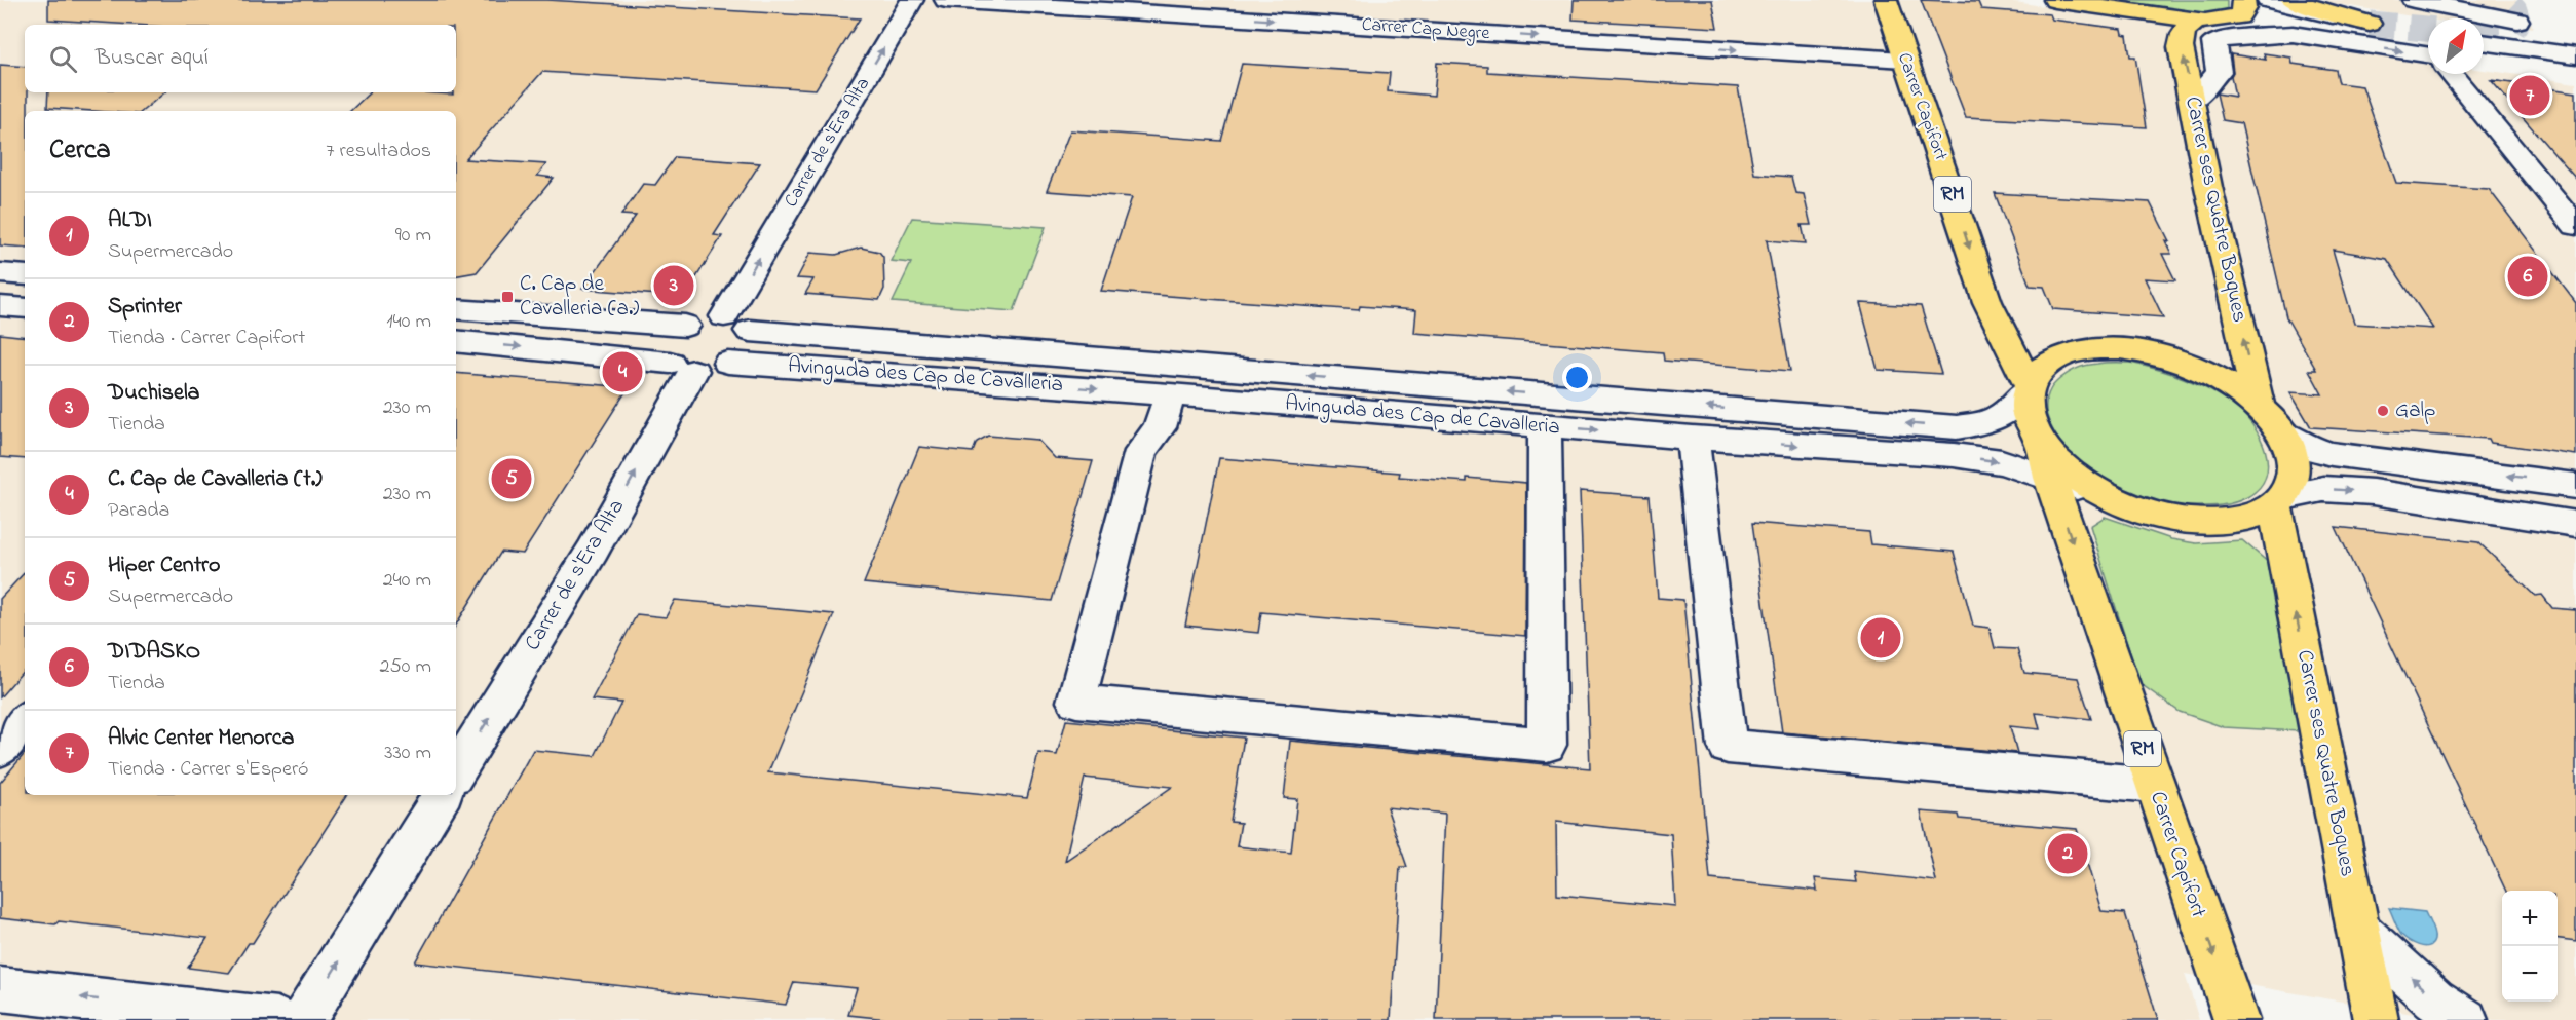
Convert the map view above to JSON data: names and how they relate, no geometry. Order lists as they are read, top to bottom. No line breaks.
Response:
{"streets":{"main road":["Carrer Capifort","RM","Carrer ses Quatre Boques"],"street":["Carrer Cap Negre","Carrer de s'Era Alta","Avinguda des Cap de Cavalleria"]},"crossings":[["Carrer Cap Negre","Carrer Capifort"],["Carrer Capifort","RM"],["Carrer Capifort","Avinguda des Cap de Cavalleria"],["Carrer de s'Era Alta","Avinguda des Cap de Cavalleria"],["RM","Carrer ses Quatre Boques"],["RM","Avinguda des Cap de Cavalleria"]],"one_way":["Carrer Cap Negre","Carrer Capifort","Carrer de s'Era Alta","Carrer ses Quatre Boques"],"places":{"transit":["C. Cap de Cavalleria (a.)"],"other":["Galp"]},"north":"top right","page":{"search":"Buscar aquí","pins":["7","6","3","4","5","1","2"],"heading":["Cerca","7 resultados"],"list":[{"mark":"1","name":"ALDI","note":"Supermercado","value":"90 m"},{"mark":"2","name":"Sprinter","note":"Tienda · Carrer Capifort","value":"140 m"},{"mark":"3","name":"Duchisela","note":"Tienda","value":"230 m"},{"mark":"4","name":"C. Cap de Cavalleria (t.)","note":"Parada","value":"230 m"},{"mark":"5","name":"Hiper Centro","note":"Supermercado","value":"240 m"},{"mark":"6","name":"DIDASKO","note":"Tienda","value":"250 m"},{"mark":"7","name":"Alvic Center Menorca","note":"Tienda · Carrer s'Esperó","value":"330 m"}],"map_buttons":["+","−"]}}
